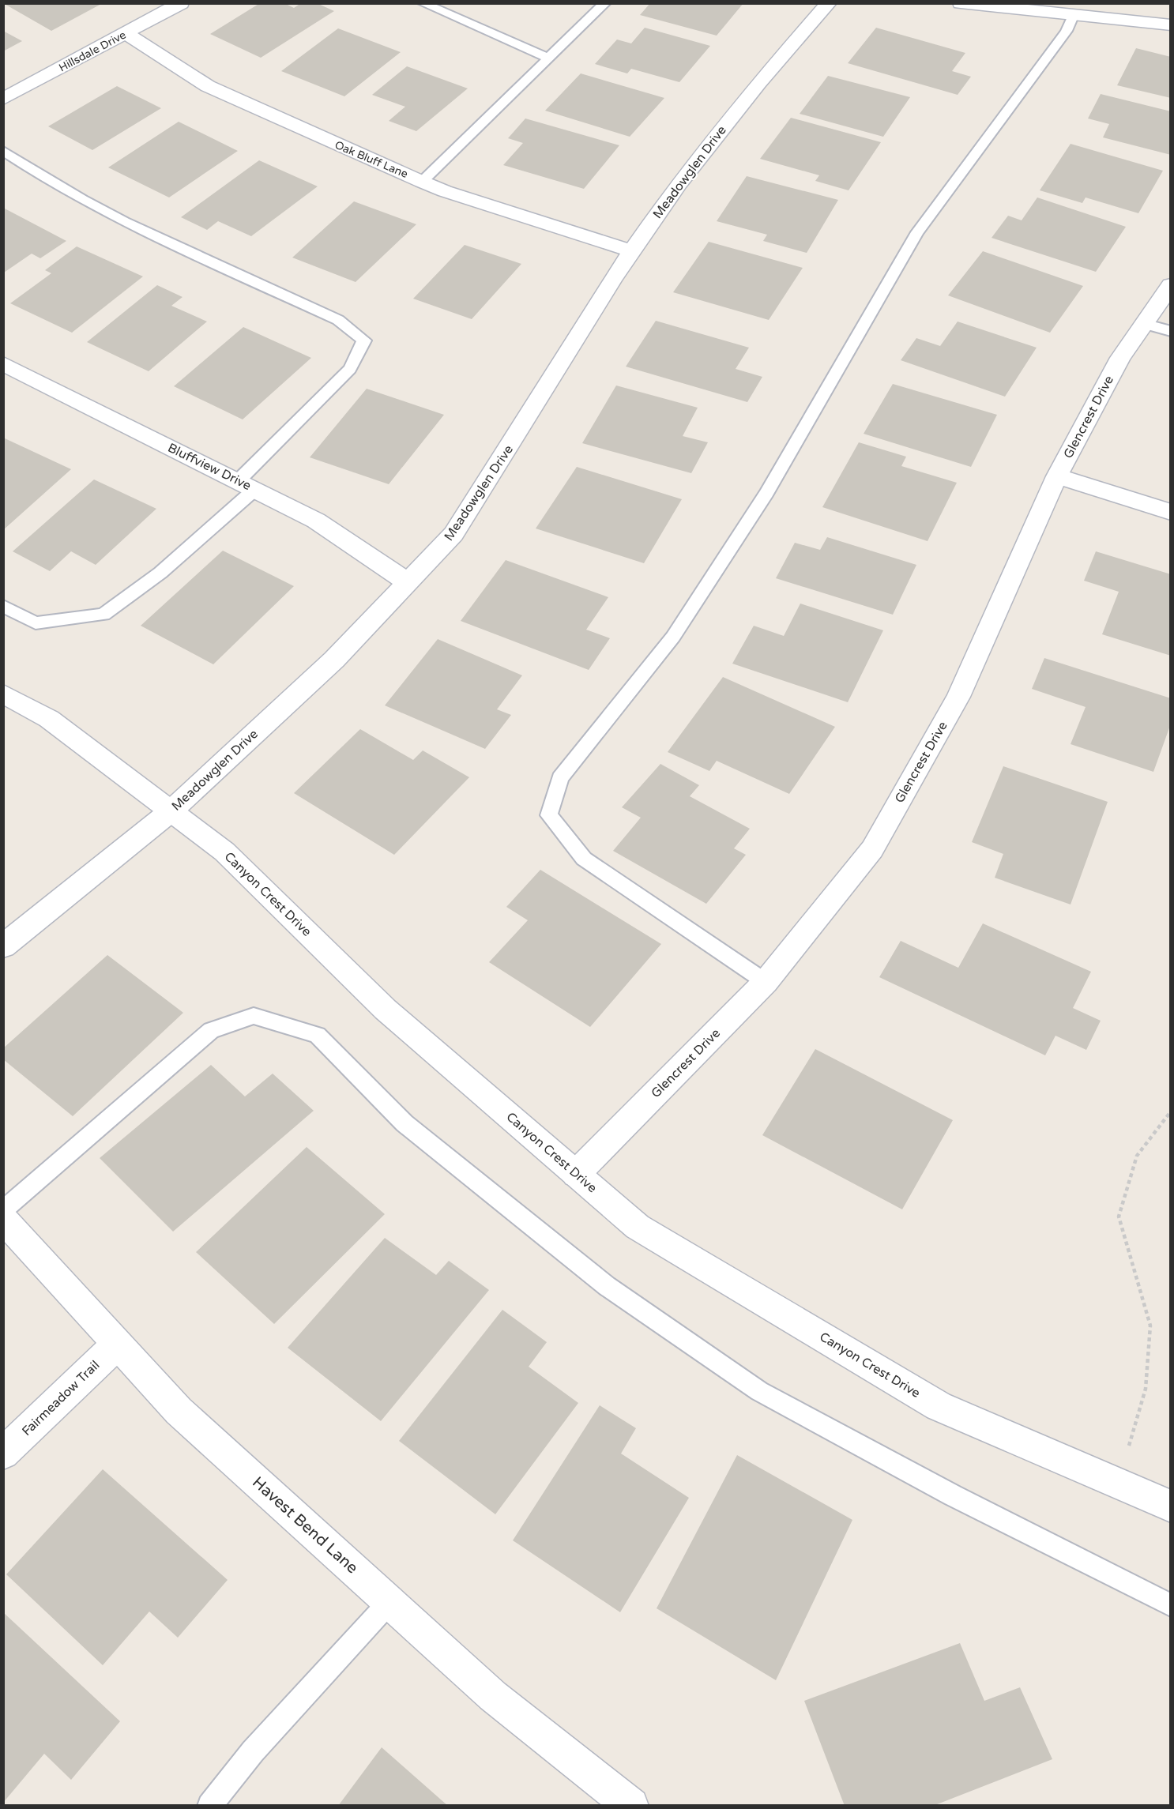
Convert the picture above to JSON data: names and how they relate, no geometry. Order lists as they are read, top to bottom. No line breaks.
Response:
{"streets":{"street":["Hillsdale Drive","Oak Bluff Lane","Meadowglen Drive","Glencrest Drive","Bluffview Drive","Canyon Crest Drive","Fairmeadow Trail","Havest Bend Lane"]},"crossings":[["Hillsdale Drive","Oak Bluff Lane"],["Oak Bluff Lane","Meadowglen Drive"],["Meadowglen Drive","Bluffview Drive"],["Meadowglen Drive","Canyon Crest Drive"],["Glencrest Drive","Canyon Crest Drive"],["Fairmeadow Trail","Havest Bend Lane"]]}
